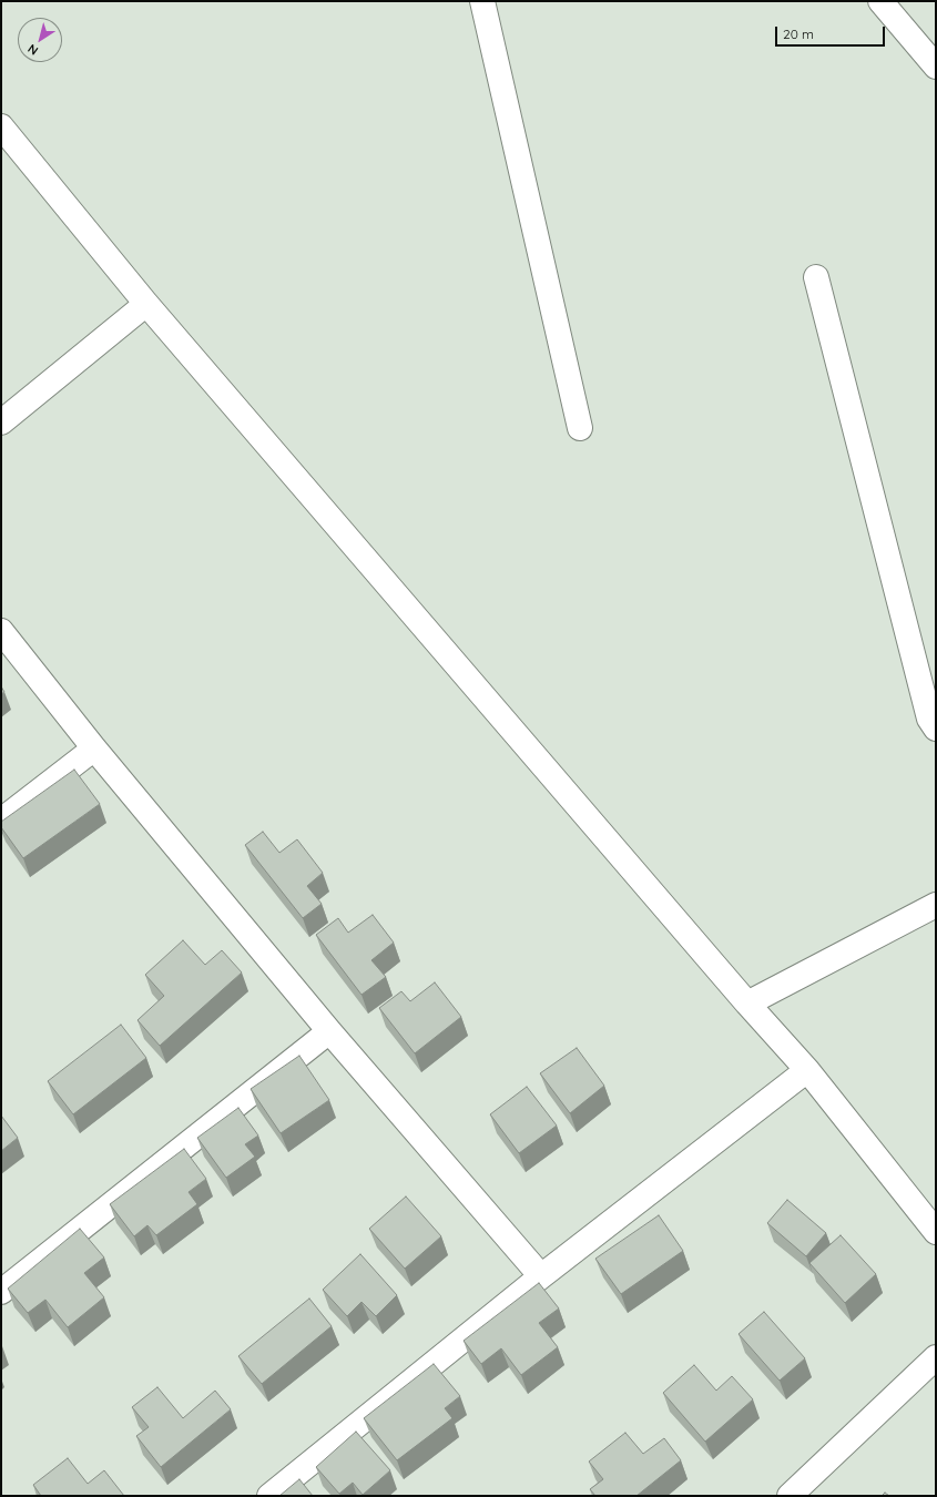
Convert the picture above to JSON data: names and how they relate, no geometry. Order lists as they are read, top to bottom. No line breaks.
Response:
{"scale_bar":"20 m","north":"bottom left"}
